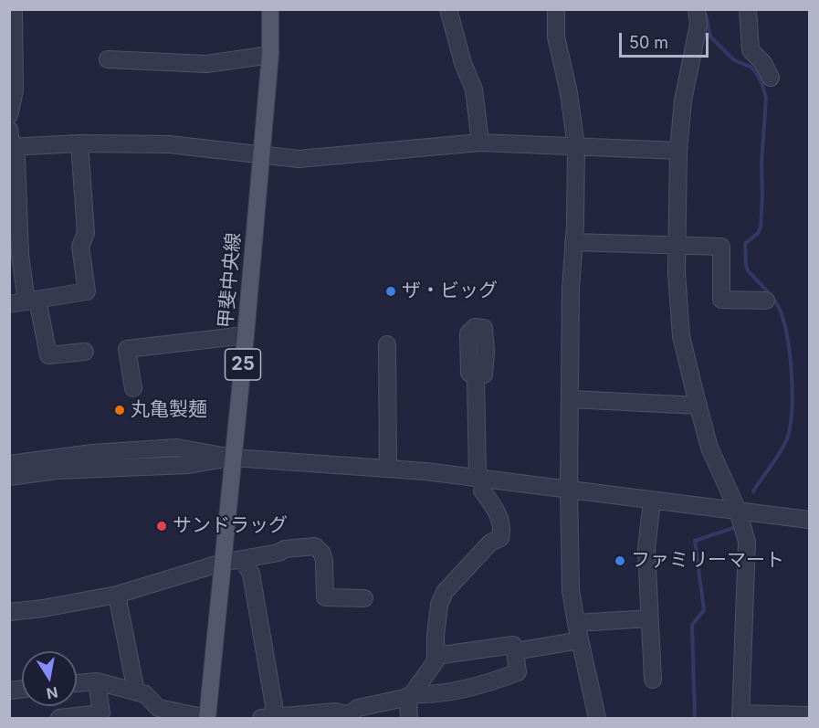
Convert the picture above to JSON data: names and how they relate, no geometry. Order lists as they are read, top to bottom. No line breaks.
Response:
{"streets":{"main road":["甲斐中央線","25"]},"places":["ザ・ビッグ","丸亀製麺","サンドラッグ","ファミリーマート"],"scale_bar":"50 m","north":"bottom"}
